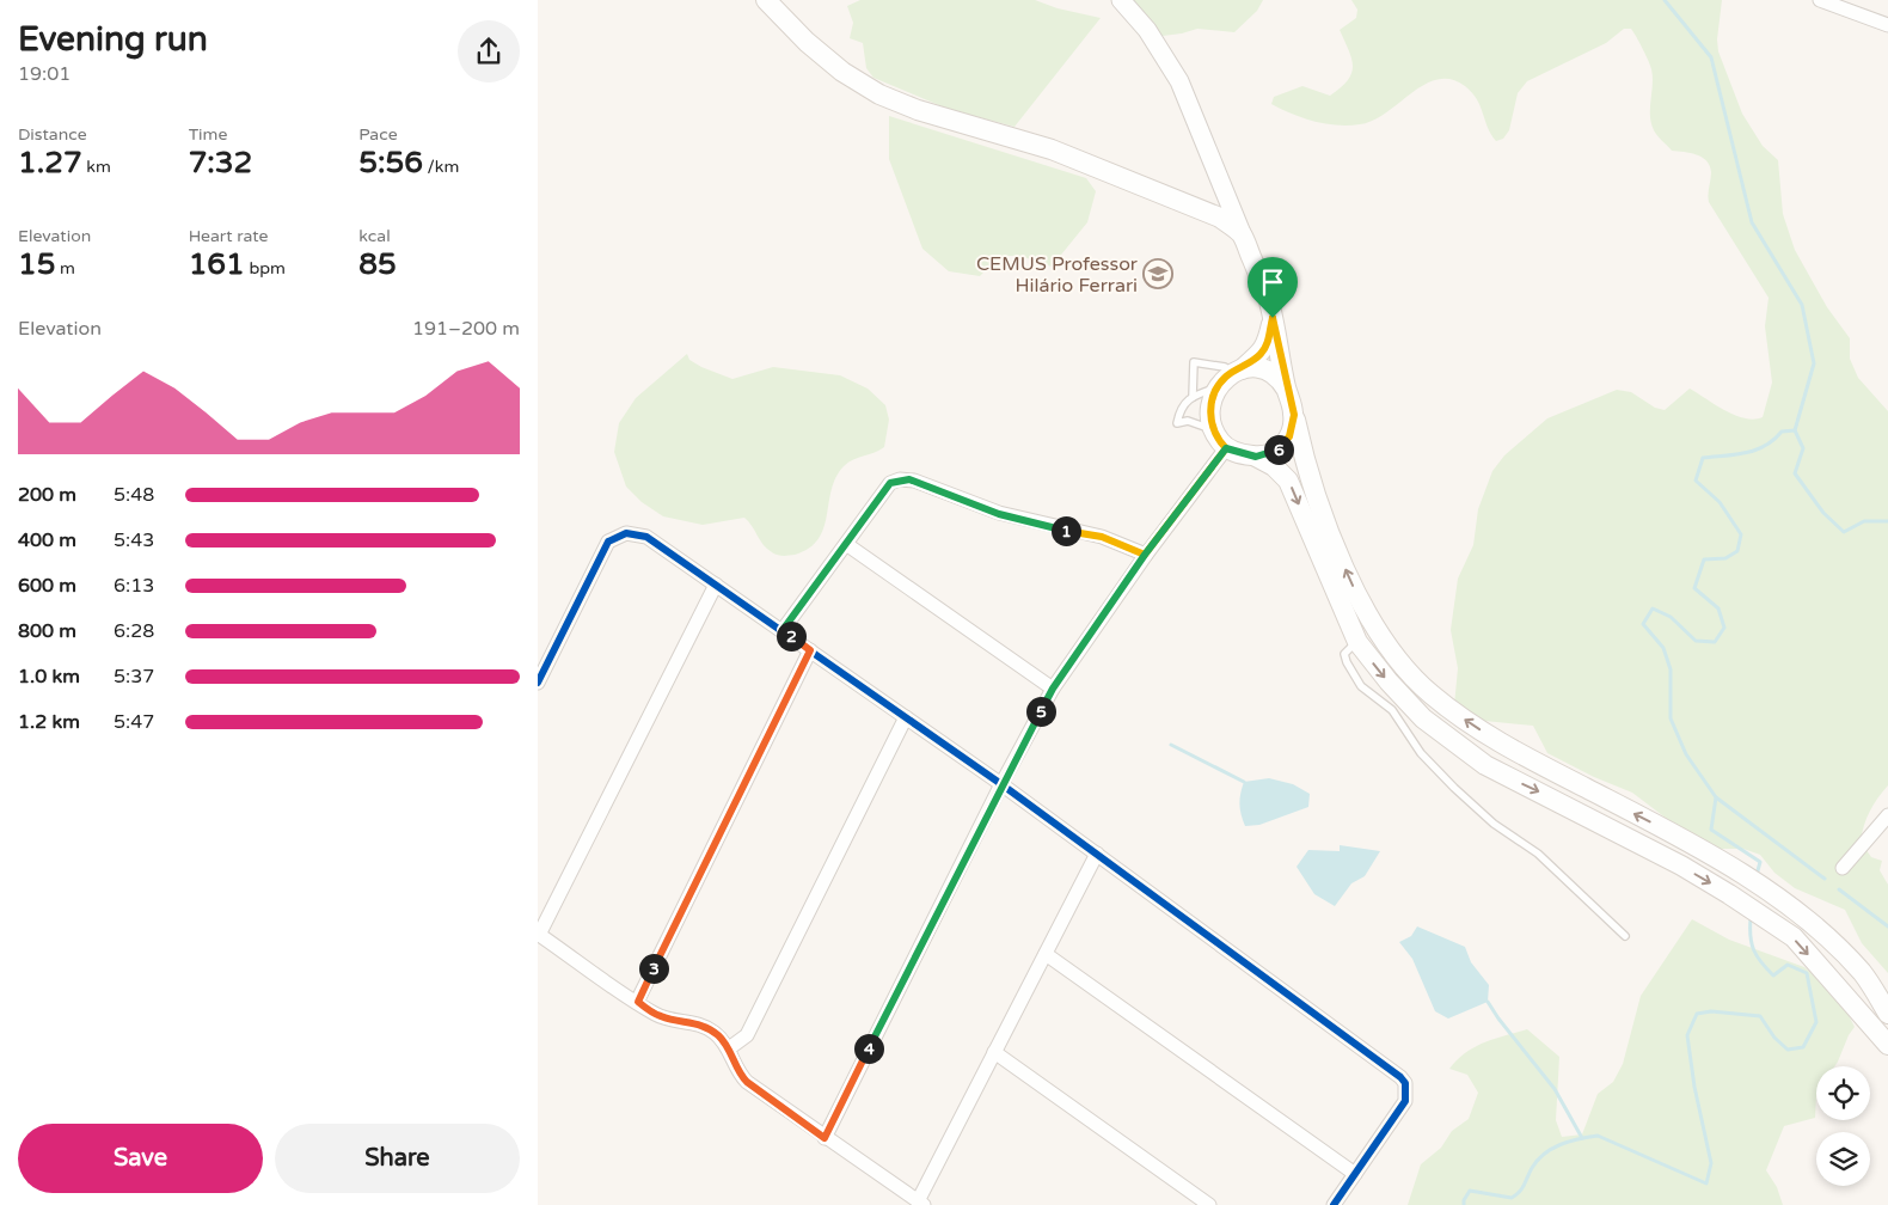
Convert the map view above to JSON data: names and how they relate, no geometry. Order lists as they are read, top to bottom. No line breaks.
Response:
{"places":{"school or university":["CEMUS Professor Hilário Ferrari"]},"page":{"heading":["Evening run","19:01"],"stats":[["Distance","1.27 km"],["Time","7:32"],["Pace","5:56 /km"],["Elevation","15 m"],["Heart rate","161 bpm"],["kcal","85"]],"chart":["Elevation","191–200 m"],"pins":["6","1","2","5","3","4"],"list":[{"name":"200 m","note":"5:48"},{"name":"400 m","note":"5:43"},{"name":"600 m","note":"6:13"},{"name":"800 m","note":"6:28"},{"name":"1.0 km","note":"5:37"},{"name":"1.2 km","note":"5:47"}],"buttons":["Save","Share"]}}
